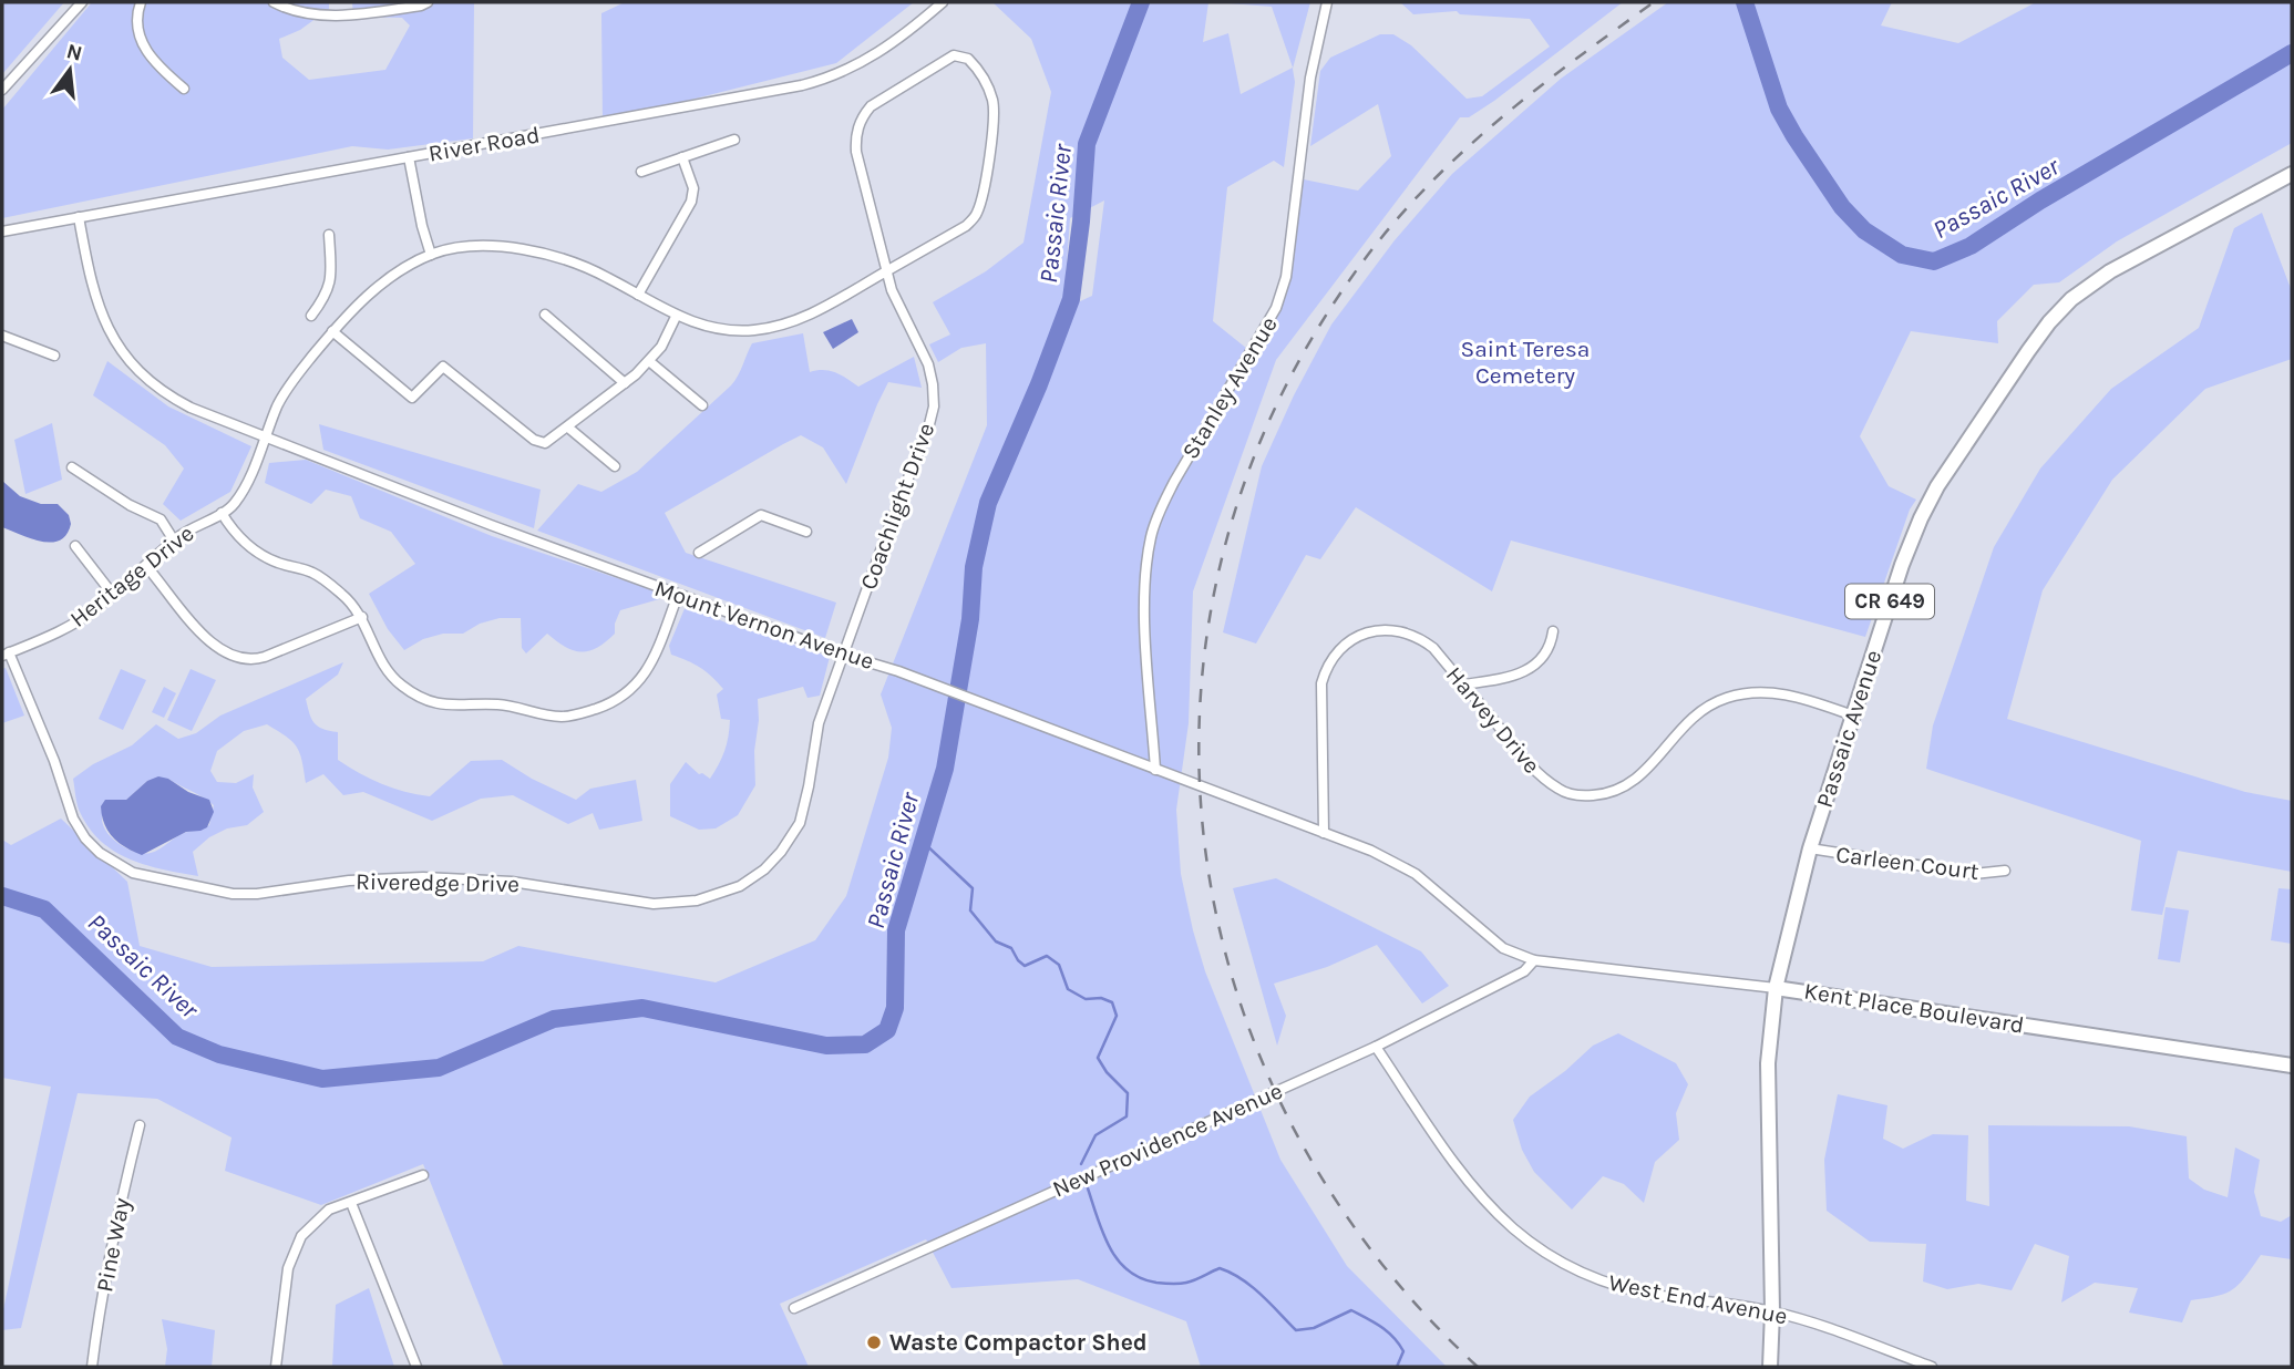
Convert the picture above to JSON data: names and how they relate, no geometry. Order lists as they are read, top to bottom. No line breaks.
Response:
{"streets":{"main road":["CR 649","Passaic Avenue","Kent Place Boulevard"],"street":["River Road","Stanley Avenue","Coachlight Drive","Heritage Drive","Mount Vernon Avenue","Harvey Drive","Carleen Court","Riveredge Drive","New Providence Avenue","Pine Way","West End Avenue"]},"crossings":[["River Road","Mount Vernon Avenue"],["Stanley Avenue","Mount Vernon Avenue"],["Coachlight Drive","Heritage Drive"],["Coachlight Drive","Mount Vernon Avenue"],["Coachlight Drive","Riveredge Drive"],["Heritage Drive","Mount Vernon Avenue"],["Heritage Drive","Riveredge Drive"],["Mount Vernon Avenue","Harvey Drive"],["Mount Vernon Avenue","Riveredge Drive"],["Mount Vernon Avenue","Kent Place Boulevard"],["Mount Vernon Avenue","New Providence Avenue"],["Harvey Drive","Passaic Avenue"],["Passaic Avenue","Carleen Court"],["Passaic Avenue","Kent Place Boulevard"],["Passaic Avenue","West End Avenue"],["Kent Place Boulevard","New Providence Avenue"],["New Providence Avenue","West End Avenue"]],"water":["Passaic River"],"parks":["Saint Teresa Cemetery"],"places":["Waste Compactor Shed"],"north":"top"}
